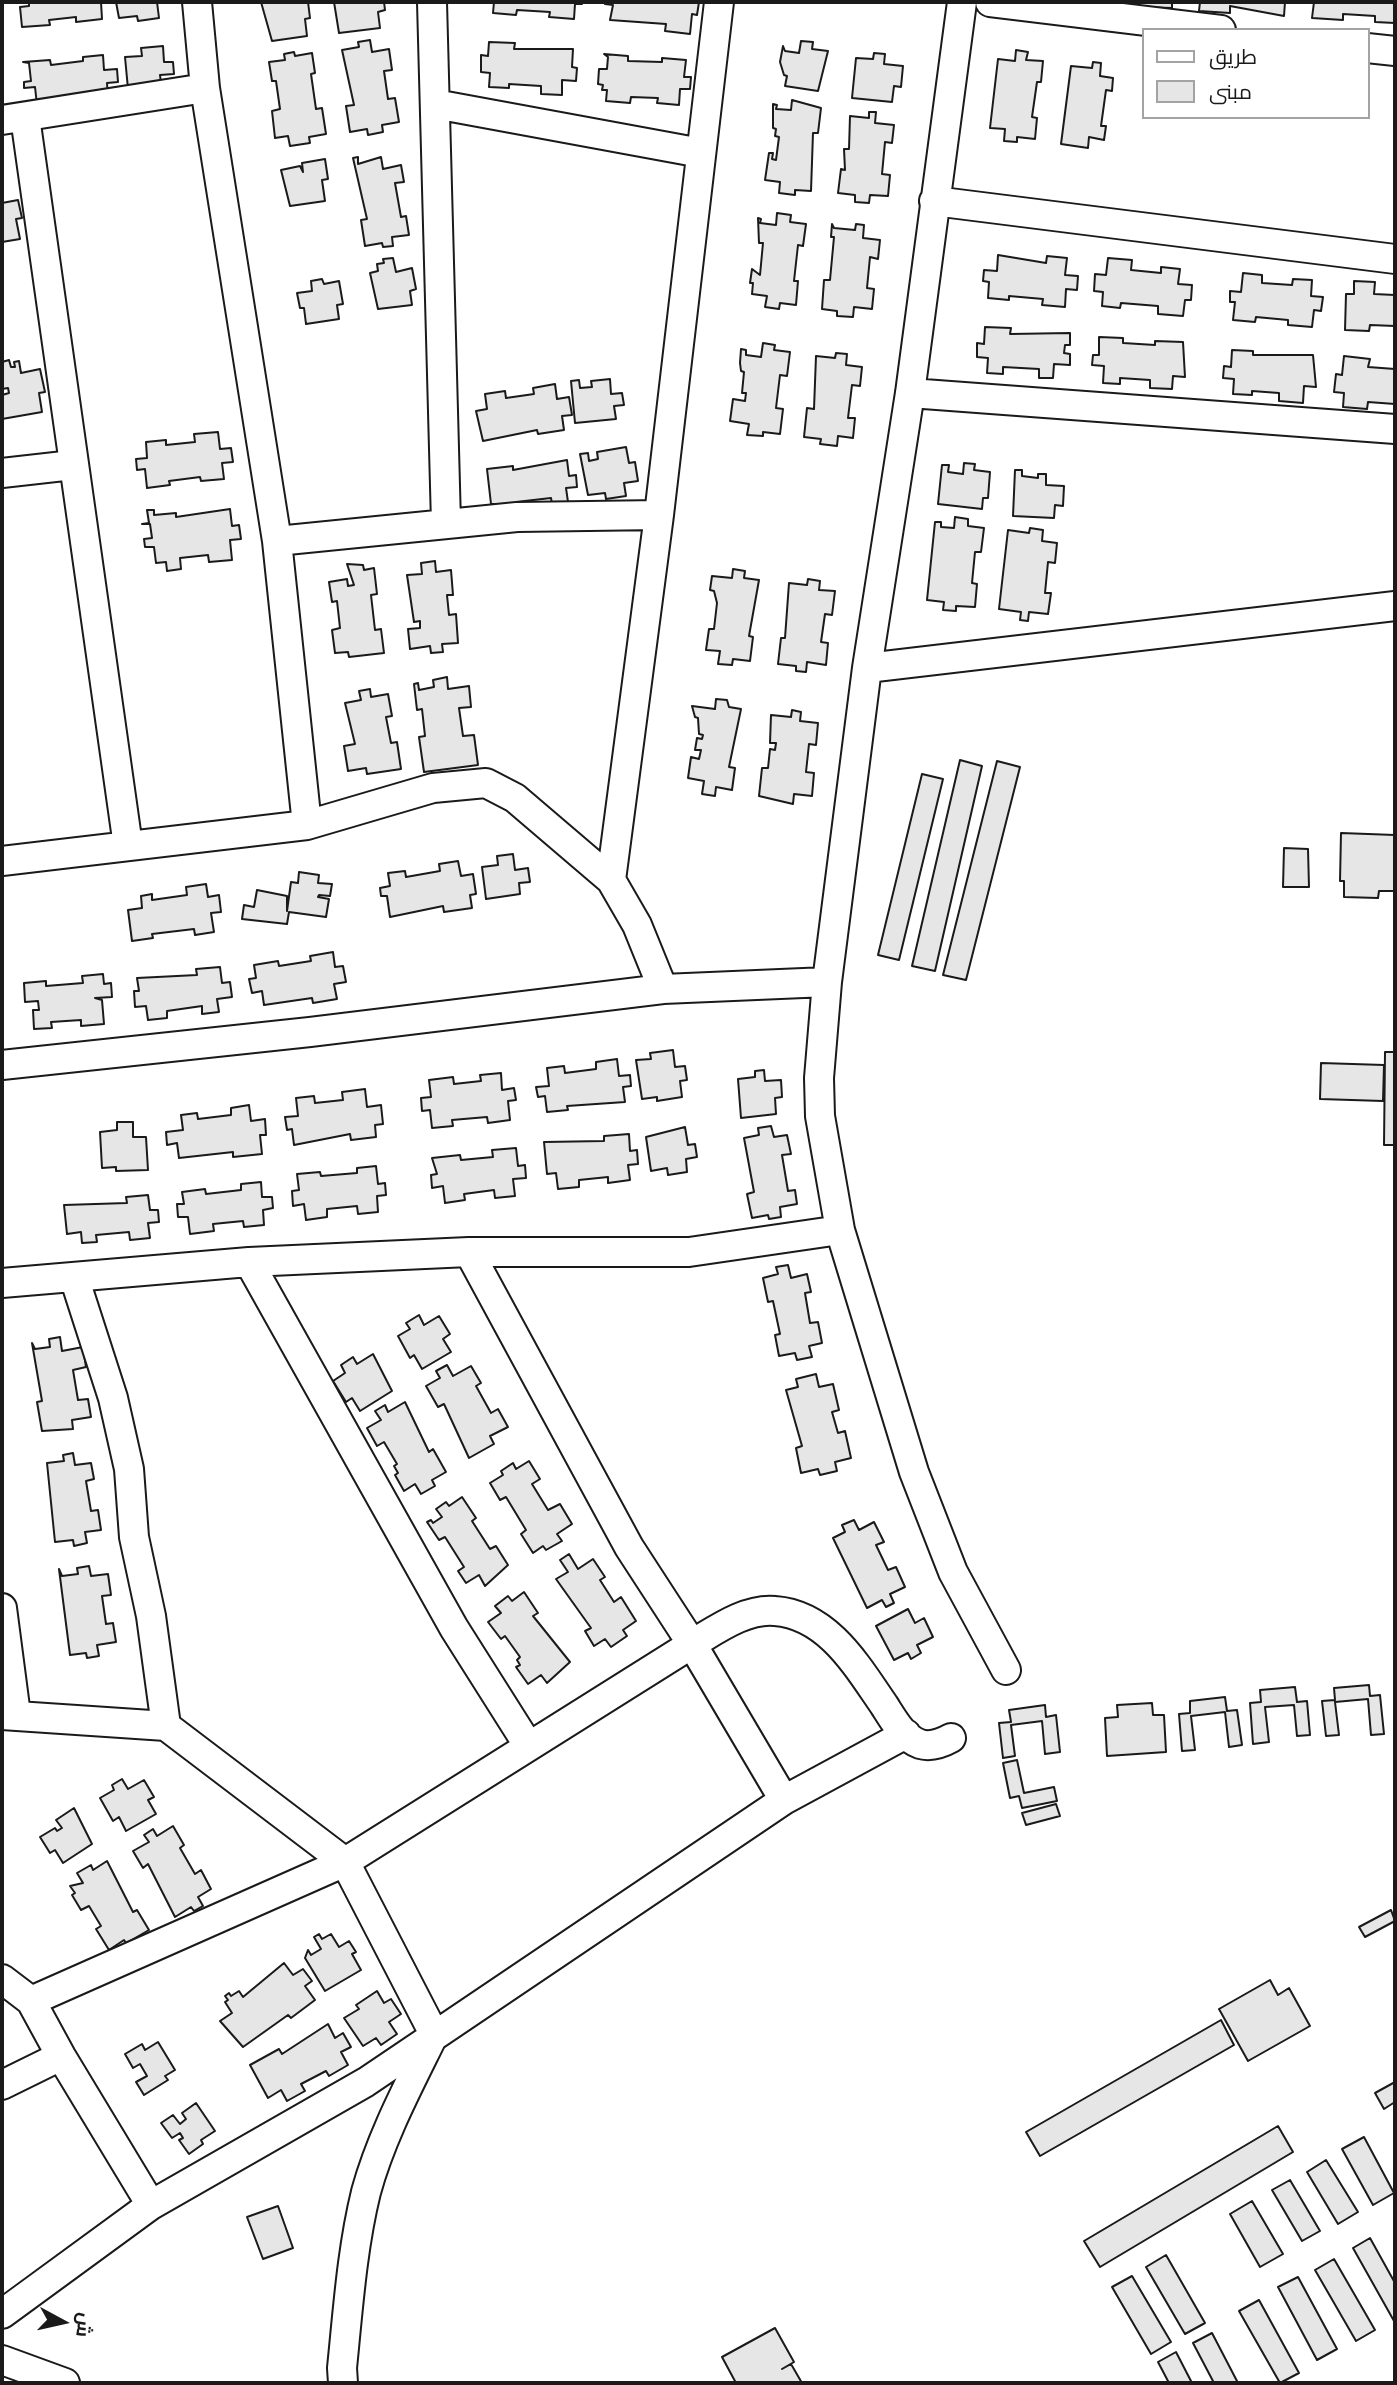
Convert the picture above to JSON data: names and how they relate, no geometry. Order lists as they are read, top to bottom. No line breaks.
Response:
{"legend":["طريق","مبنى"],"north":"right"}
